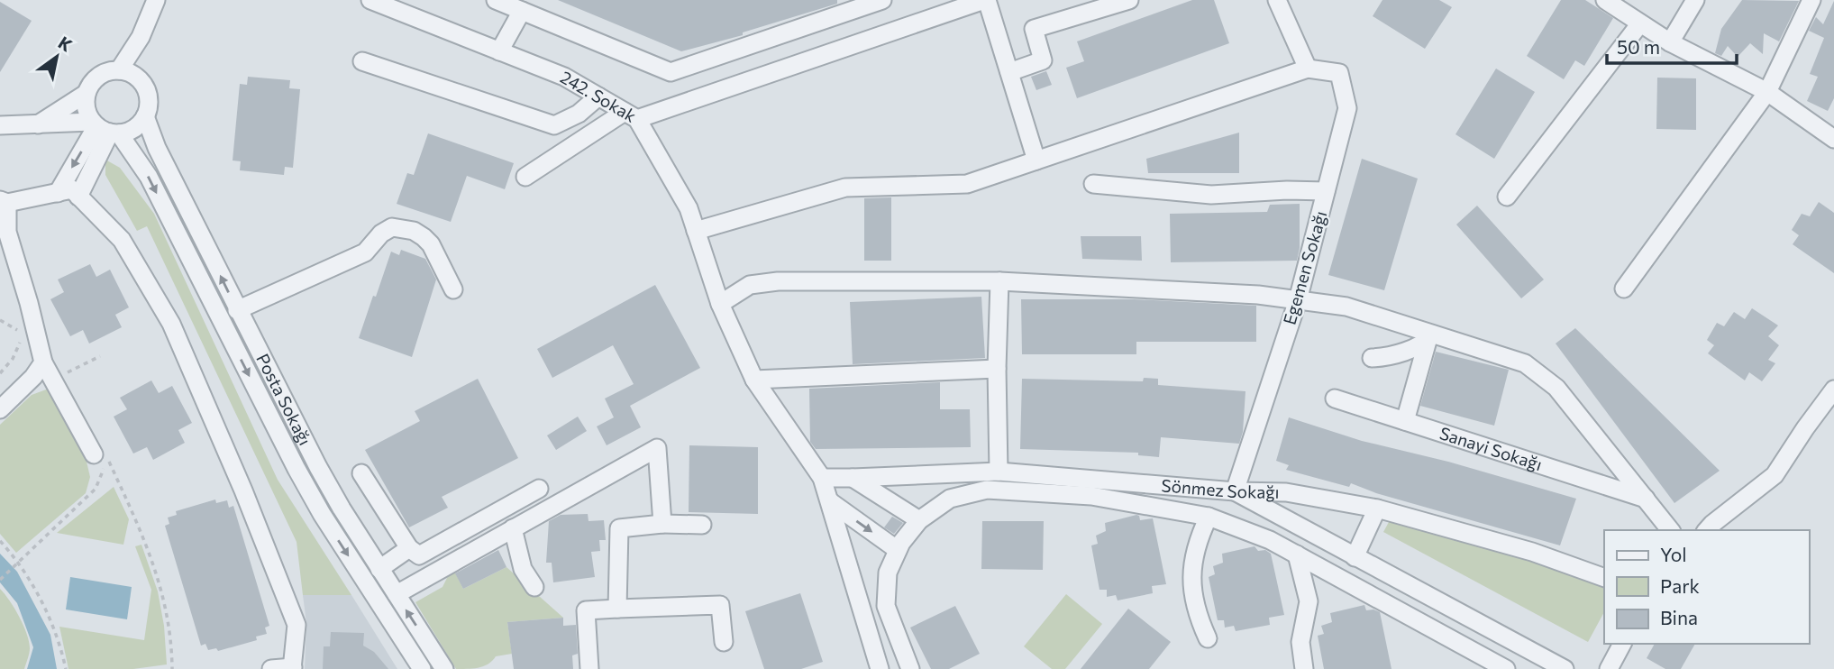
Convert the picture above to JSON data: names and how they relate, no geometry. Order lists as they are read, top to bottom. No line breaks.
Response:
{"streets":{"street":["242. Sokak","Egemen Sokağı","Posta Sokağı","Sanayi Sokağı","Sönmez Sokağı"]},"crossings":[["242. Sokak","Sönmez Sokağı"],["Egemen Sokağı","Sönmez Sokağı"]],"legend":["Yol","Park","Bina"],"scale_bar":"50 m","north":"top right"}
